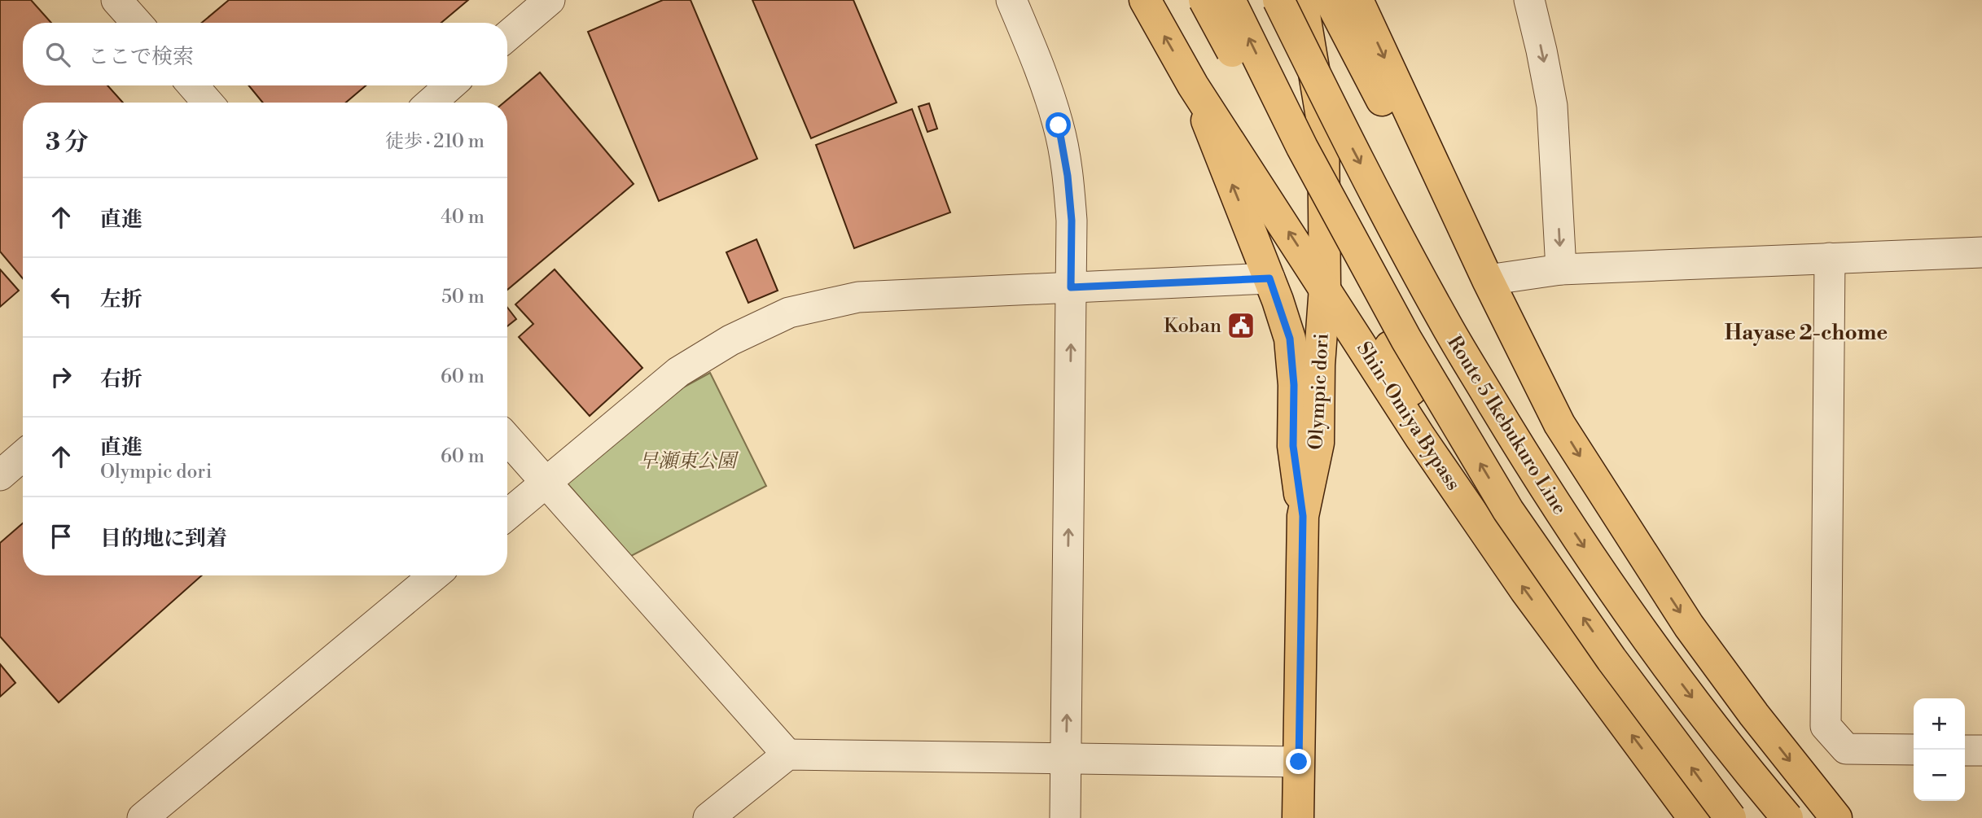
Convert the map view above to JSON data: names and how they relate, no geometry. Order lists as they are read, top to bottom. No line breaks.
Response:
{"streets":{"main road":["Olympic dori","Shin-Omiya Bypass","Route 5 Ikebukuro Line"]},"crossings":[["Olympic dori","Shin-Omiya Bypass"]],"districts":["Hayase 2-chome"],"parks":["早瀬東公園"],"places":{"public building":["Koban"]},"page":{"search":"ここで検索","heading":["3 分","徒歩 · 210 m"],"list":[["直進","40 m"],["左折","50 m"],["右折","60 m"],["直進","Olympic dori","60 m"],"目的地に到着"],"map_buttons":["+","−"]}}
